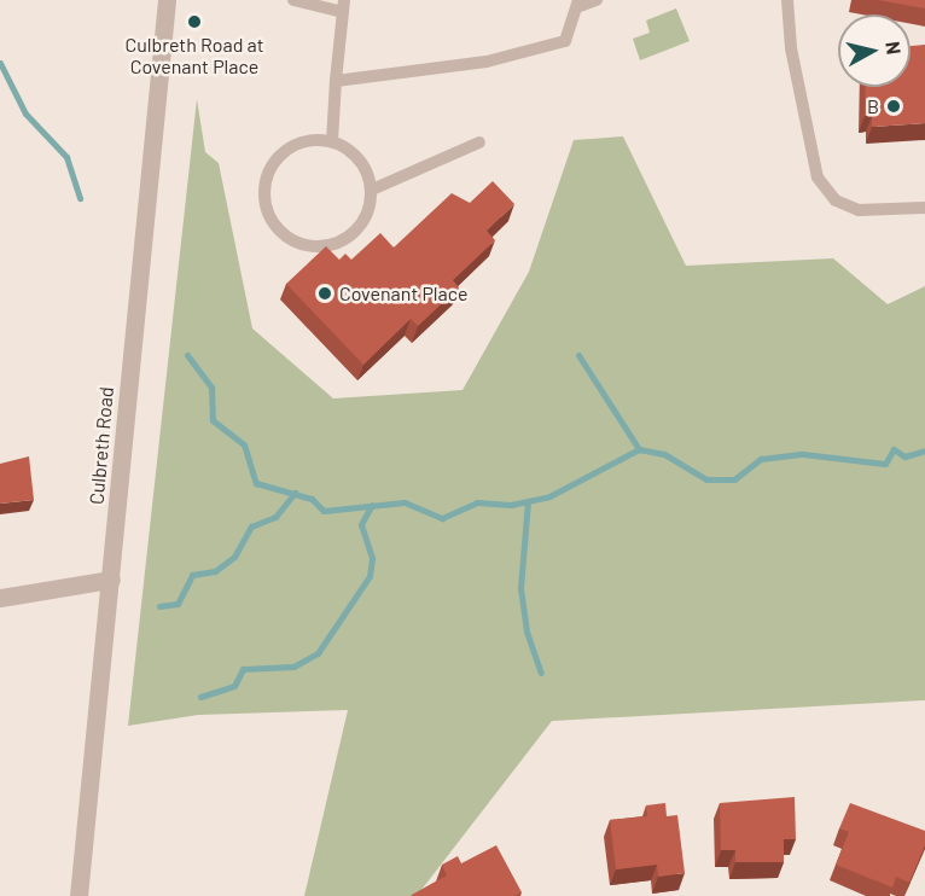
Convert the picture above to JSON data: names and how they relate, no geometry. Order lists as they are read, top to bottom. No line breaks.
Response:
{"streets":{"street":["Culbreth Road"]},"places":["Culbreth Road at Covenant Place","B","Covenant Place"],"north":"right"}
